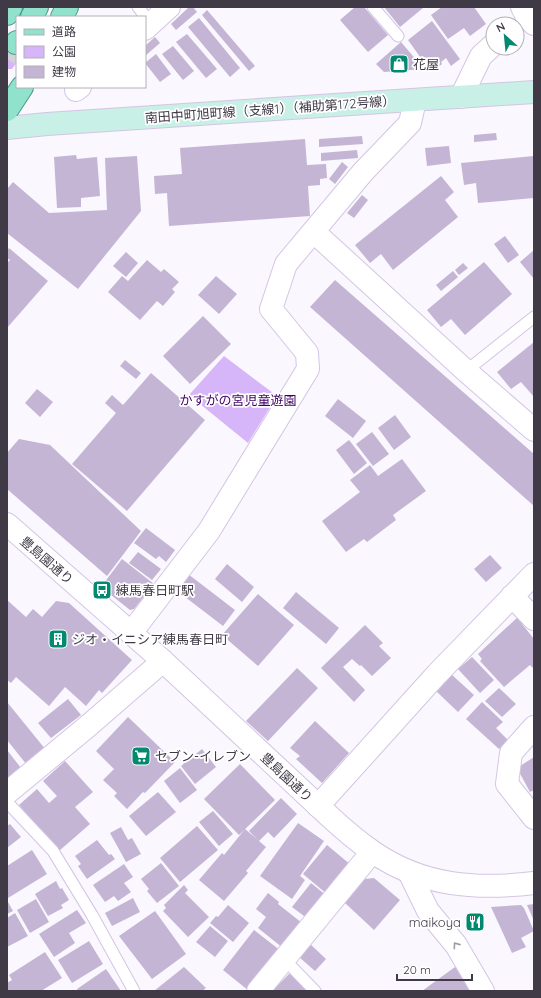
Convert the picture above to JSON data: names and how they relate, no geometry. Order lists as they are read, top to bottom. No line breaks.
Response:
{"streets":{"main road":["南田中町旭町線（支線1）（補助第172号線）"],"street":["豊島園通り"]},"parks":["かすがの宮児童遊園"],"places":{"shop":["花屋"],"bus stop":["練馬春日町駅"],"building":["ジオ・イニシア練馬春日町"],"supermarket":["セブン-イレブン"],"restaurant":["maikoya"]},"legend":["道路","公園","建物"],"scale_bar":"20 m","north":"top left"}
